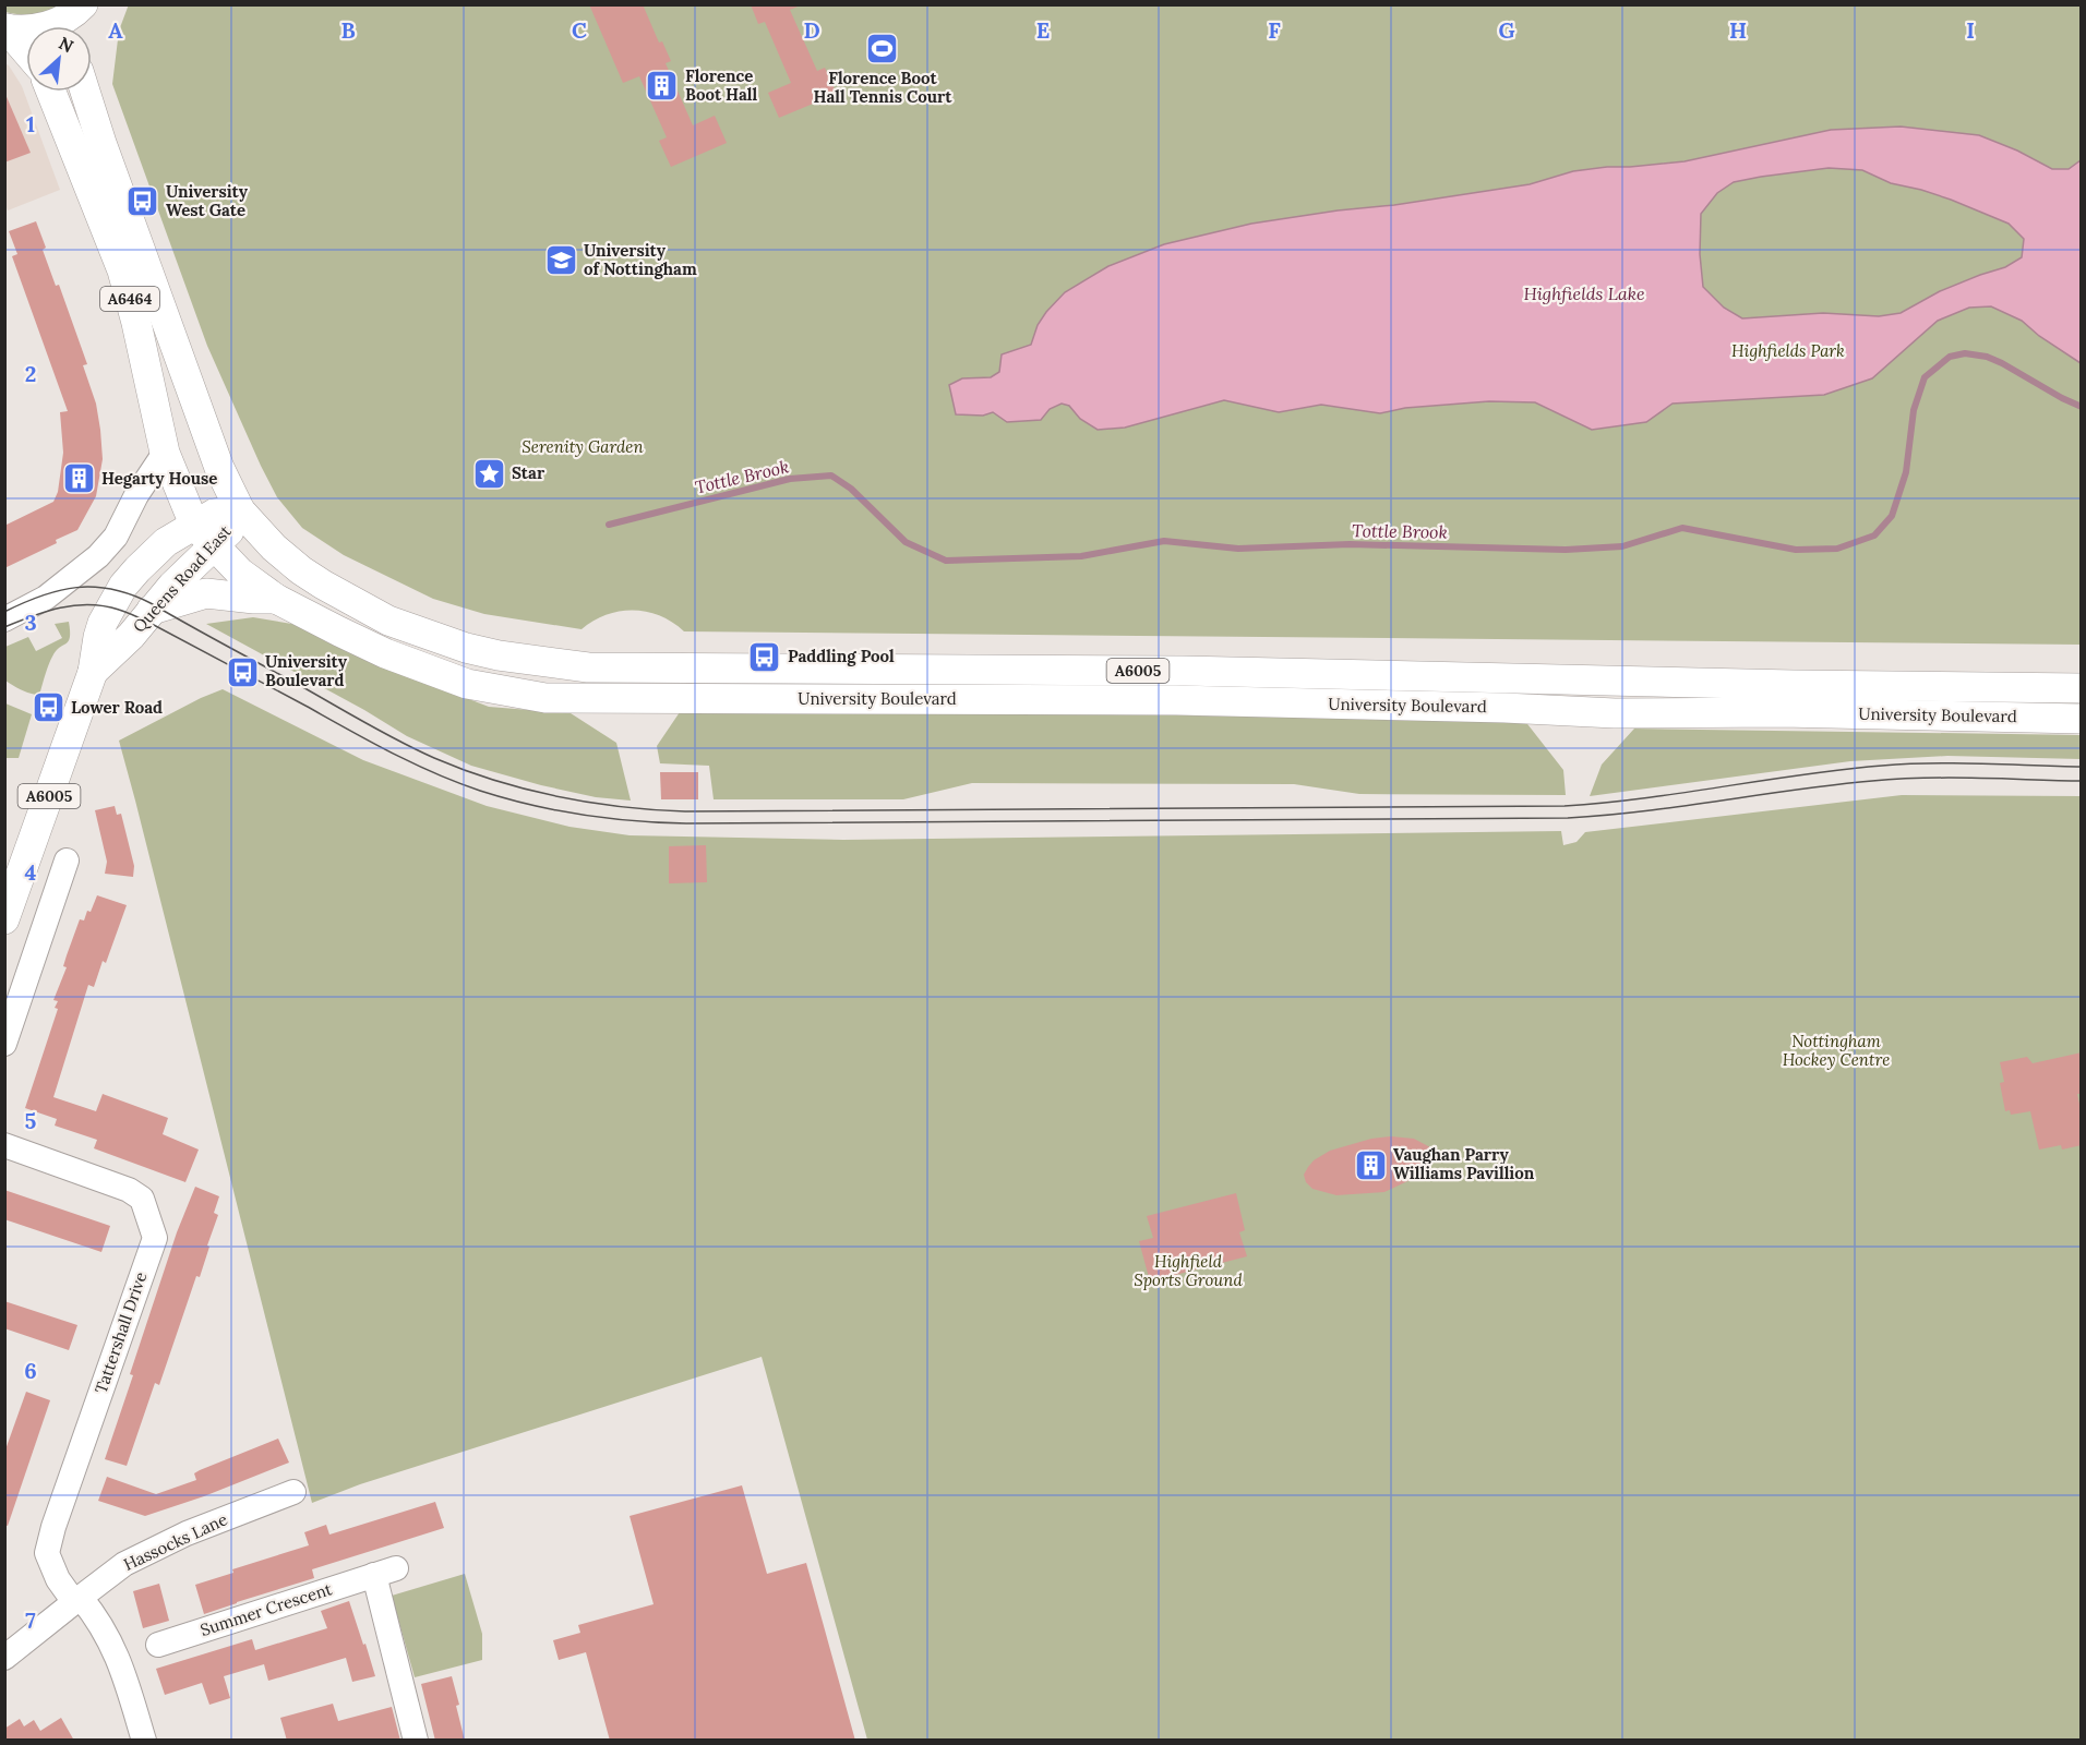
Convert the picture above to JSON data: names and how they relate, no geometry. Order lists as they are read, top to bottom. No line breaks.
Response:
{"streets":{"main road":["A6464","Queens Road East","A6005","University Boulevard"],"street":["Tattershall Drive","Hassocks Lane","Summer Crescent"]},"crossings":[["Queens Road East","A6005"],["Queens Road East","University Boulevard"],["A6005","University Boulevard"],["Tattershall Drive","Hassocks Lane"]],"water":["Highfields Lake","Tottle Brook"],"parks":["Highfields Park","Serenity Garden","Nottingham Hockey Centre","Highfield Sports Ground"],"places":{"sports":["Florence Boot Hall Tennis Court"],"building":["Florence Boot Hall","Hegarty House","Vaughan Parry Williams Pavillion"],"bus stop":["University West Gate","Paddling Pool","University Boulevard","Lower Road"],"school or university":["University of Nottingham"],"place":["Star"]},"north":"top right","grid":{"columns":["A","B","C","D","E","F","G","H","I"],"rows":["1","2","3","4","5","6","7"]}}
